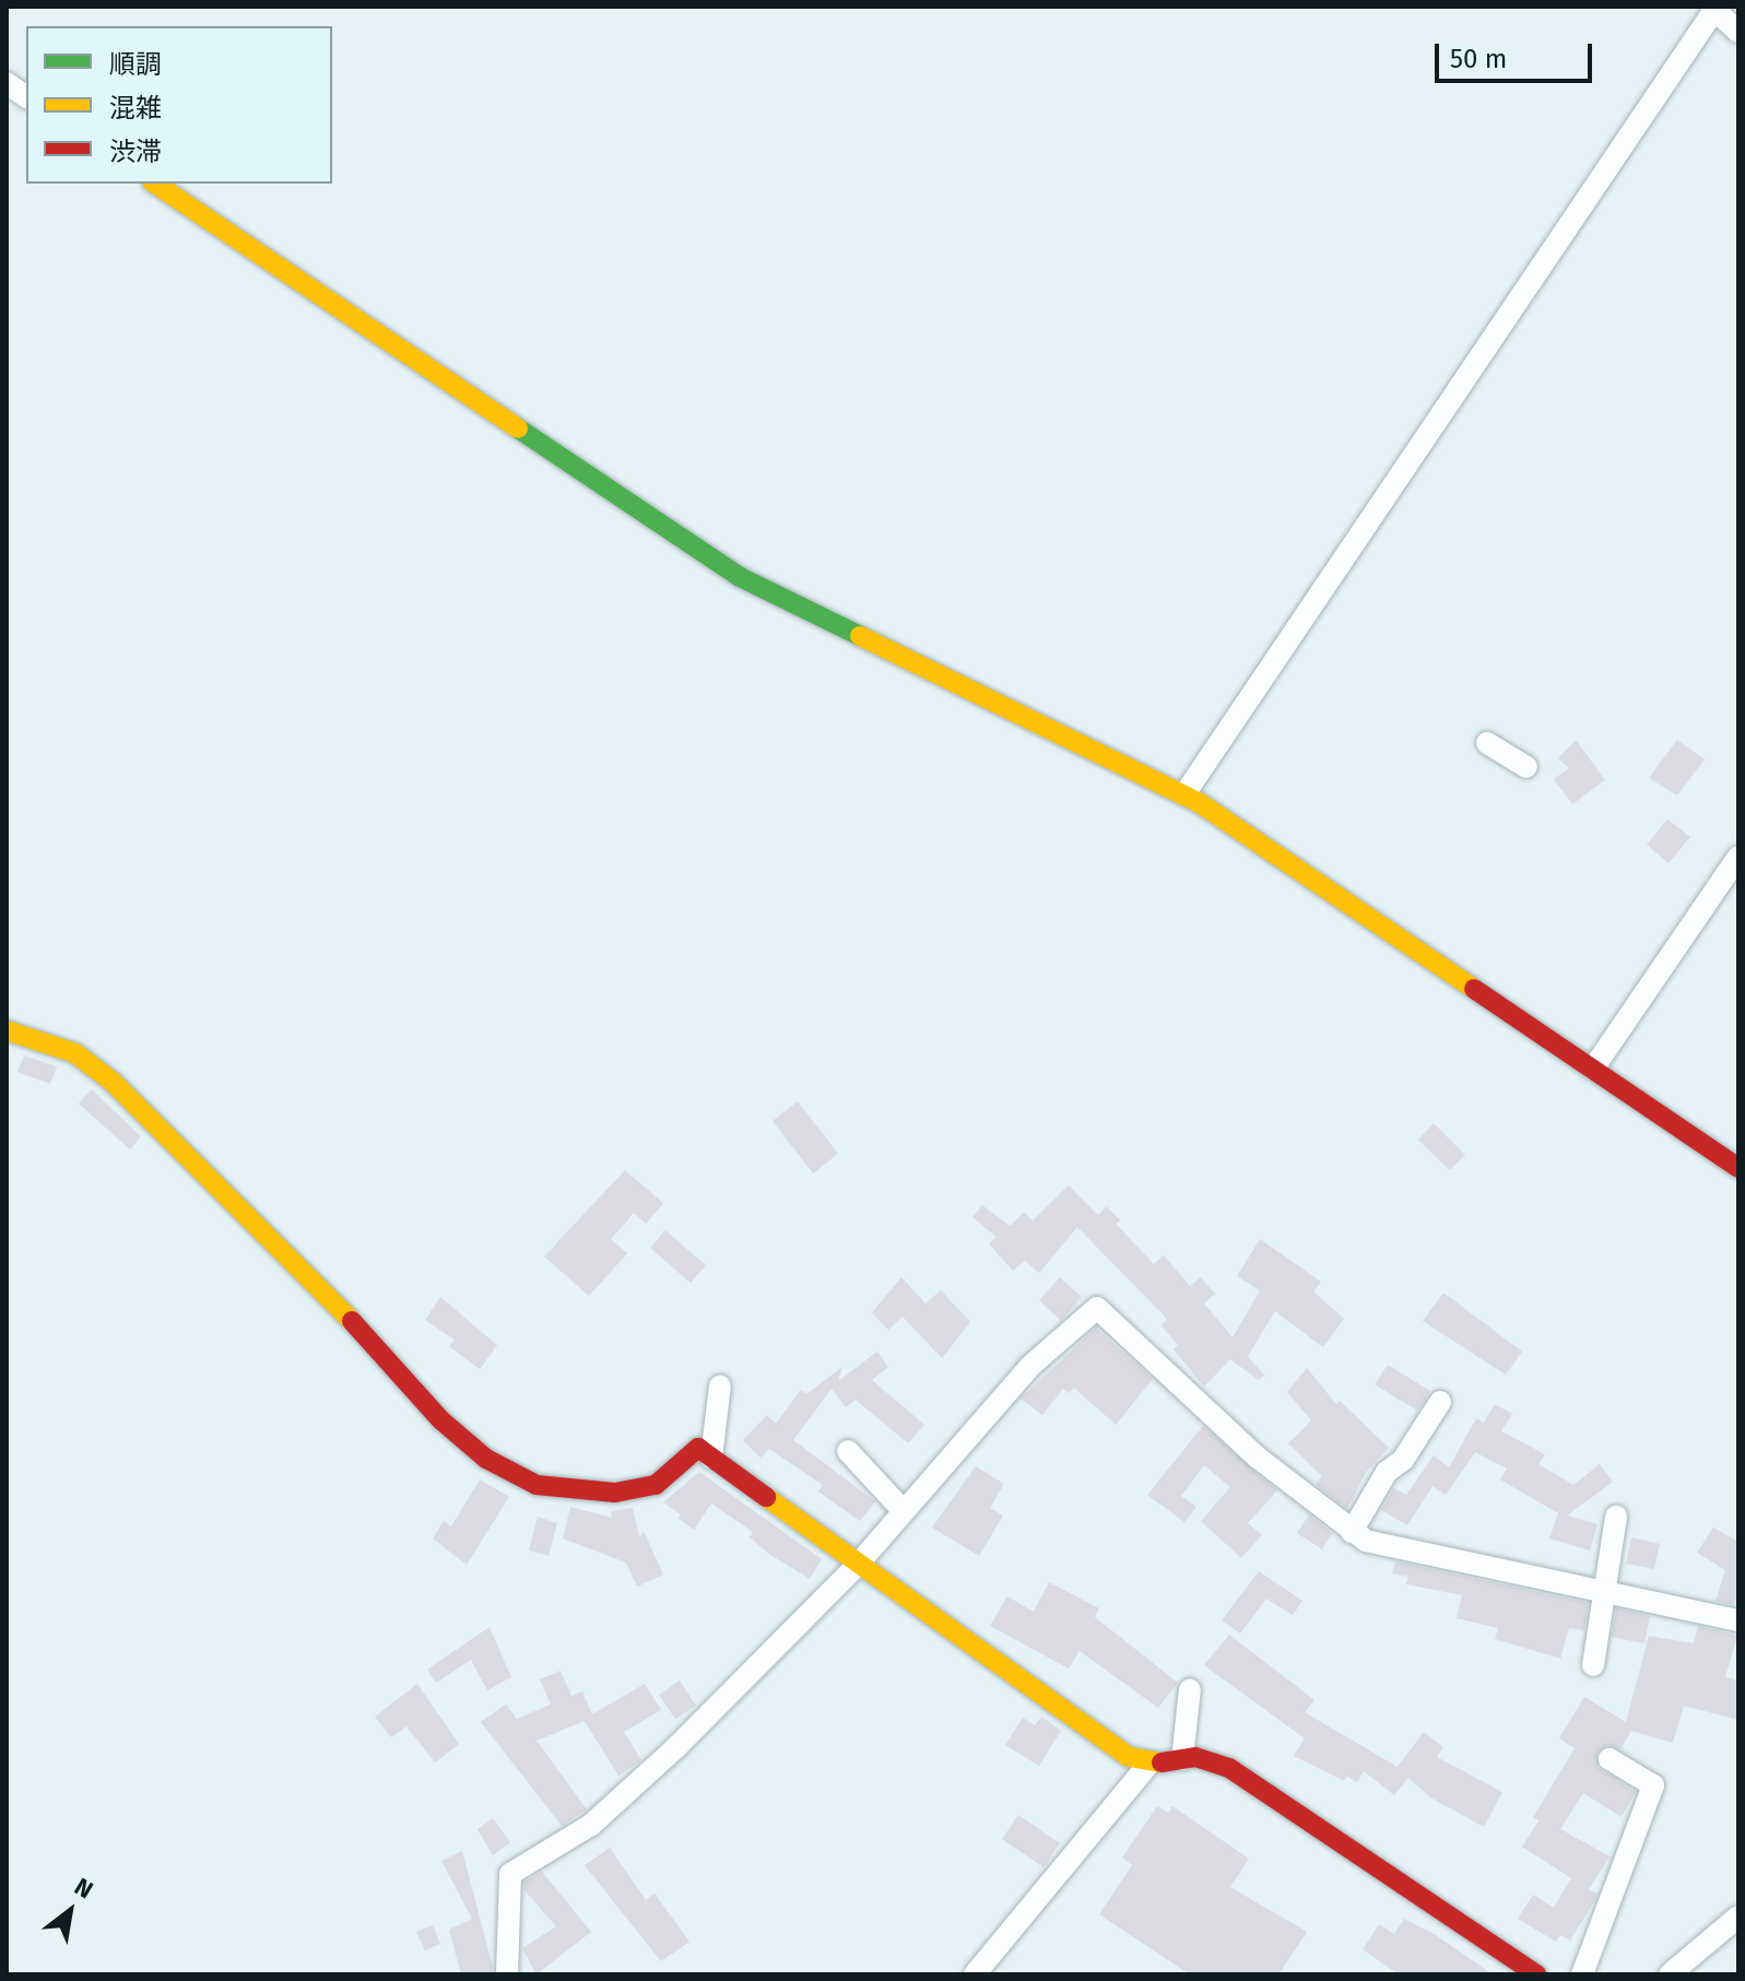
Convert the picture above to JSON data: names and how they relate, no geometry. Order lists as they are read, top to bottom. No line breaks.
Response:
{"legend":["順調","混雑","渋滞"],"scale_bar":"50 m","north":"top right"}
